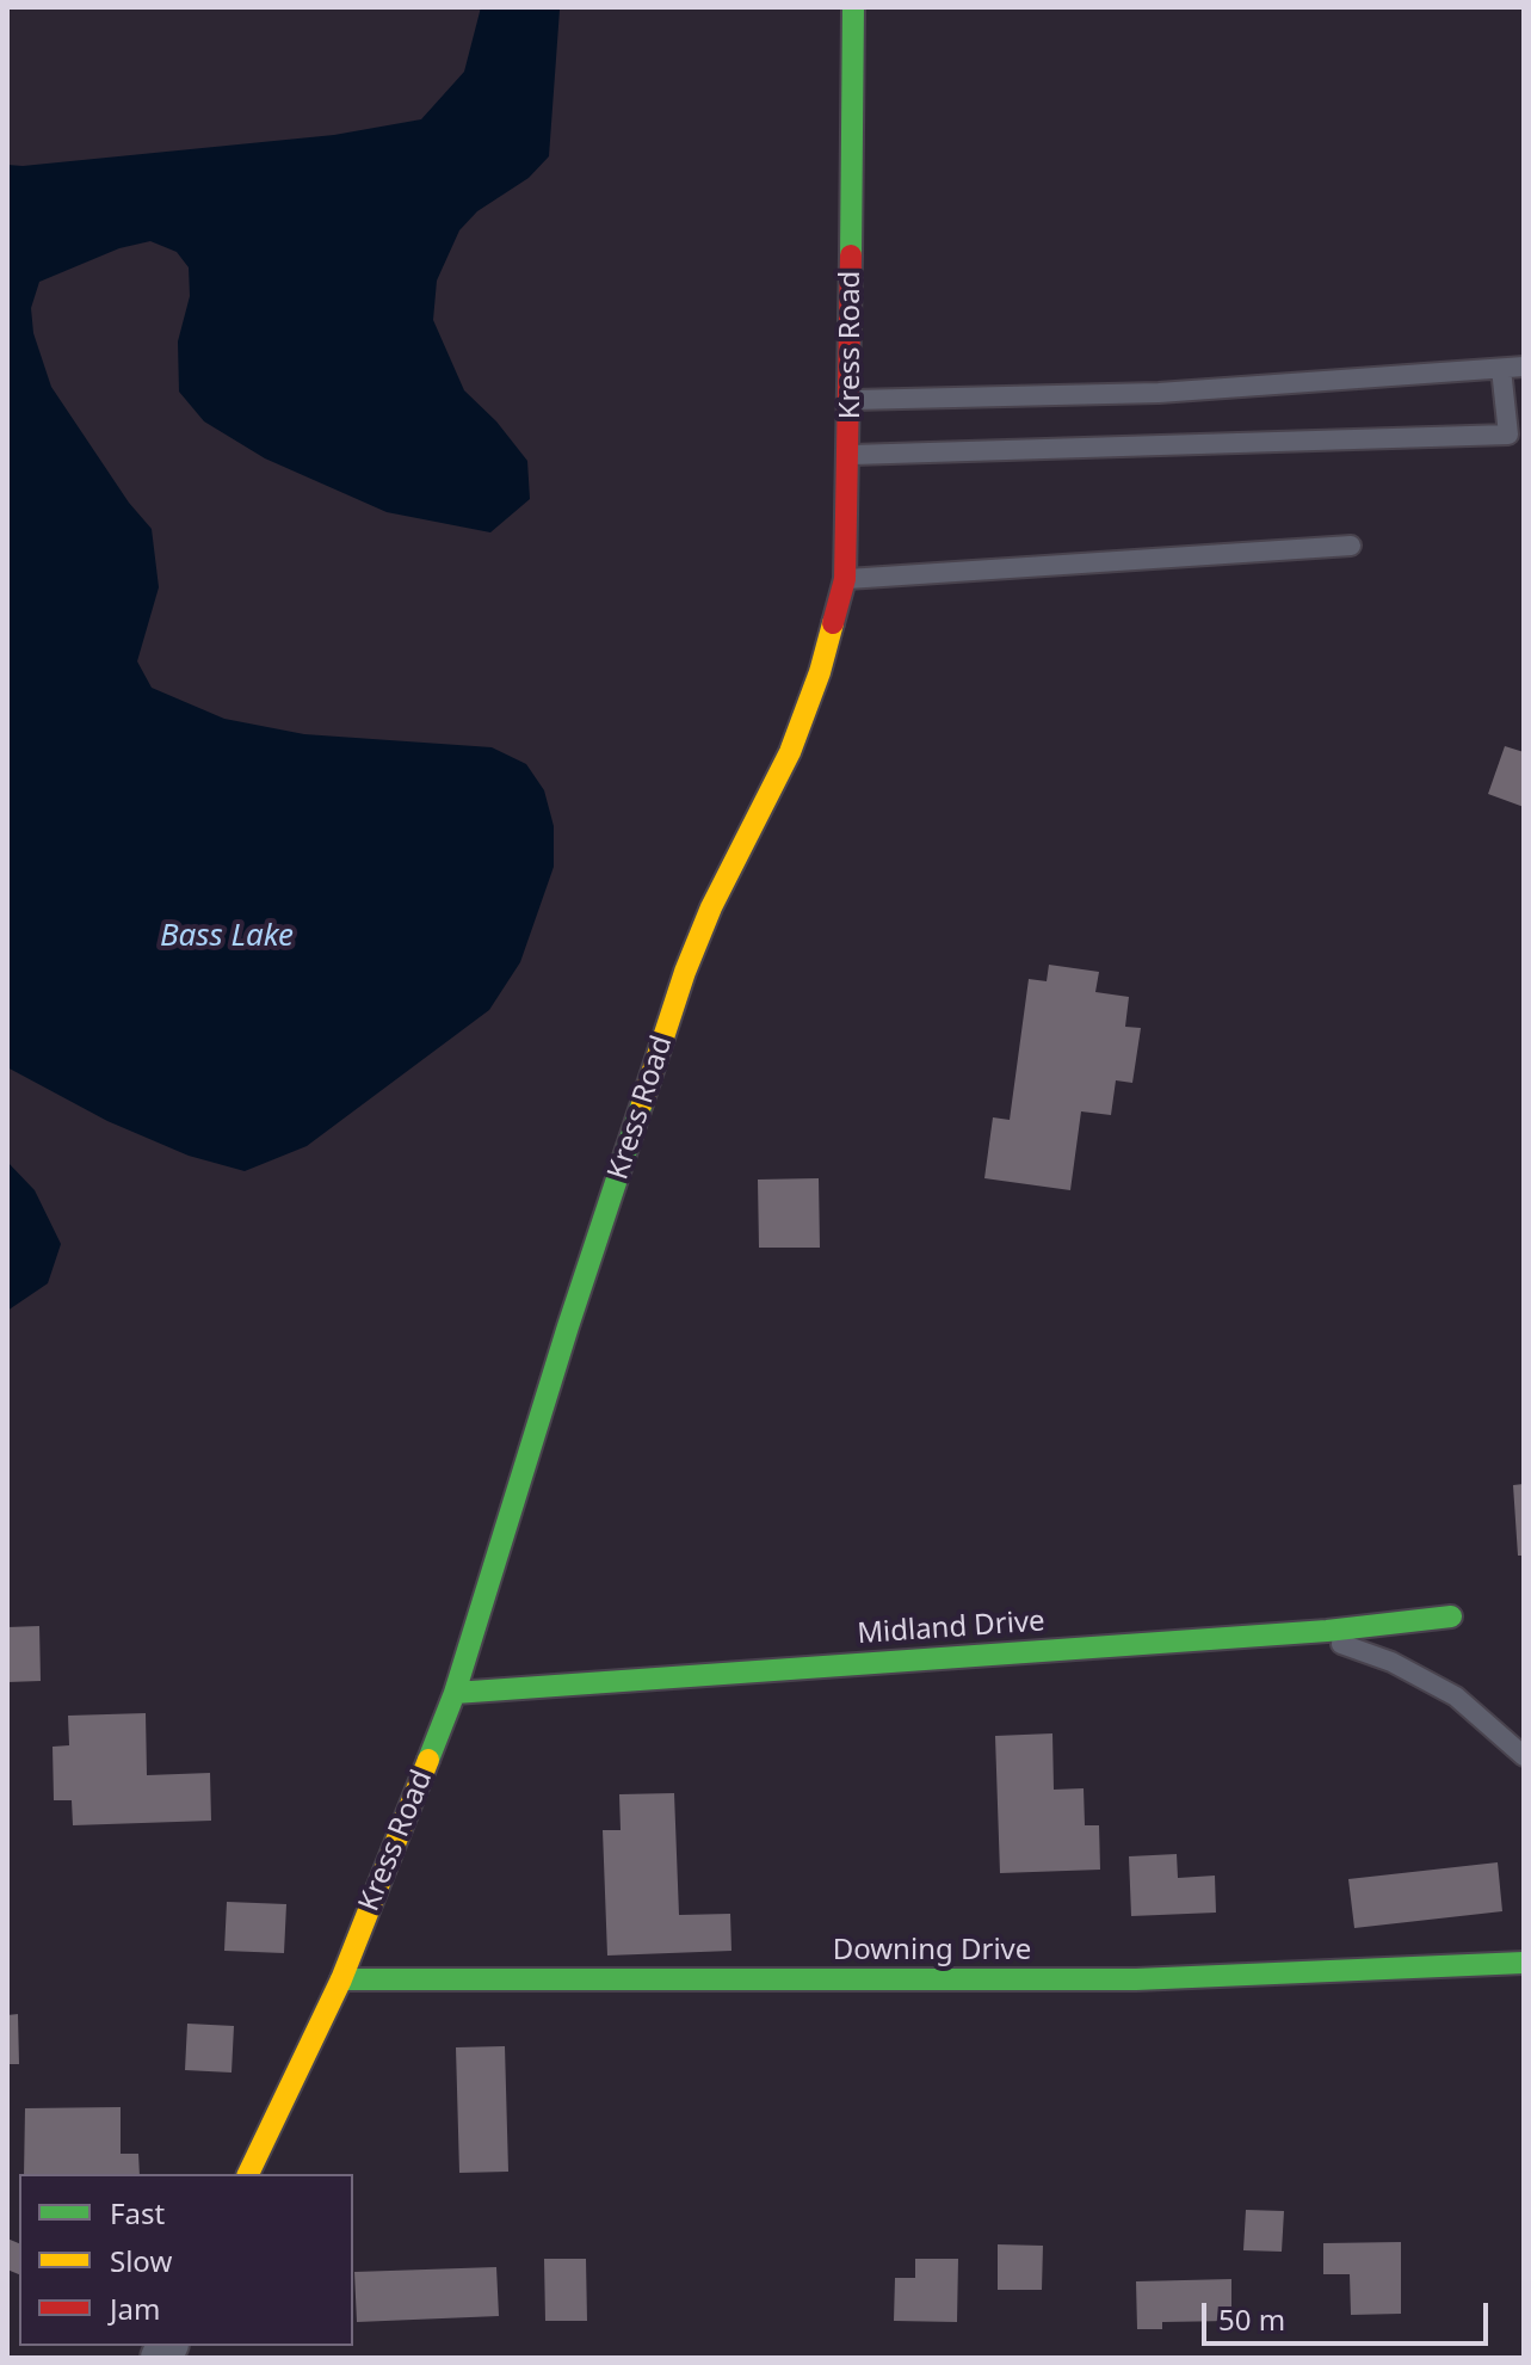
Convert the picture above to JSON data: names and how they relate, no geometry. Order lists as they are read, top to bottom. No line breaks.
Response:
{"streets":{"street":["Kress Road","Midland Drive","Downing Drive"]},"crossings":[["Kress Road","Midland Drive"],["Kress Road","Downing Drive"]],"water":["Bass Lake"],"legend":["Fast","Slow","Jam"],"scale_bar":"50 m"}
